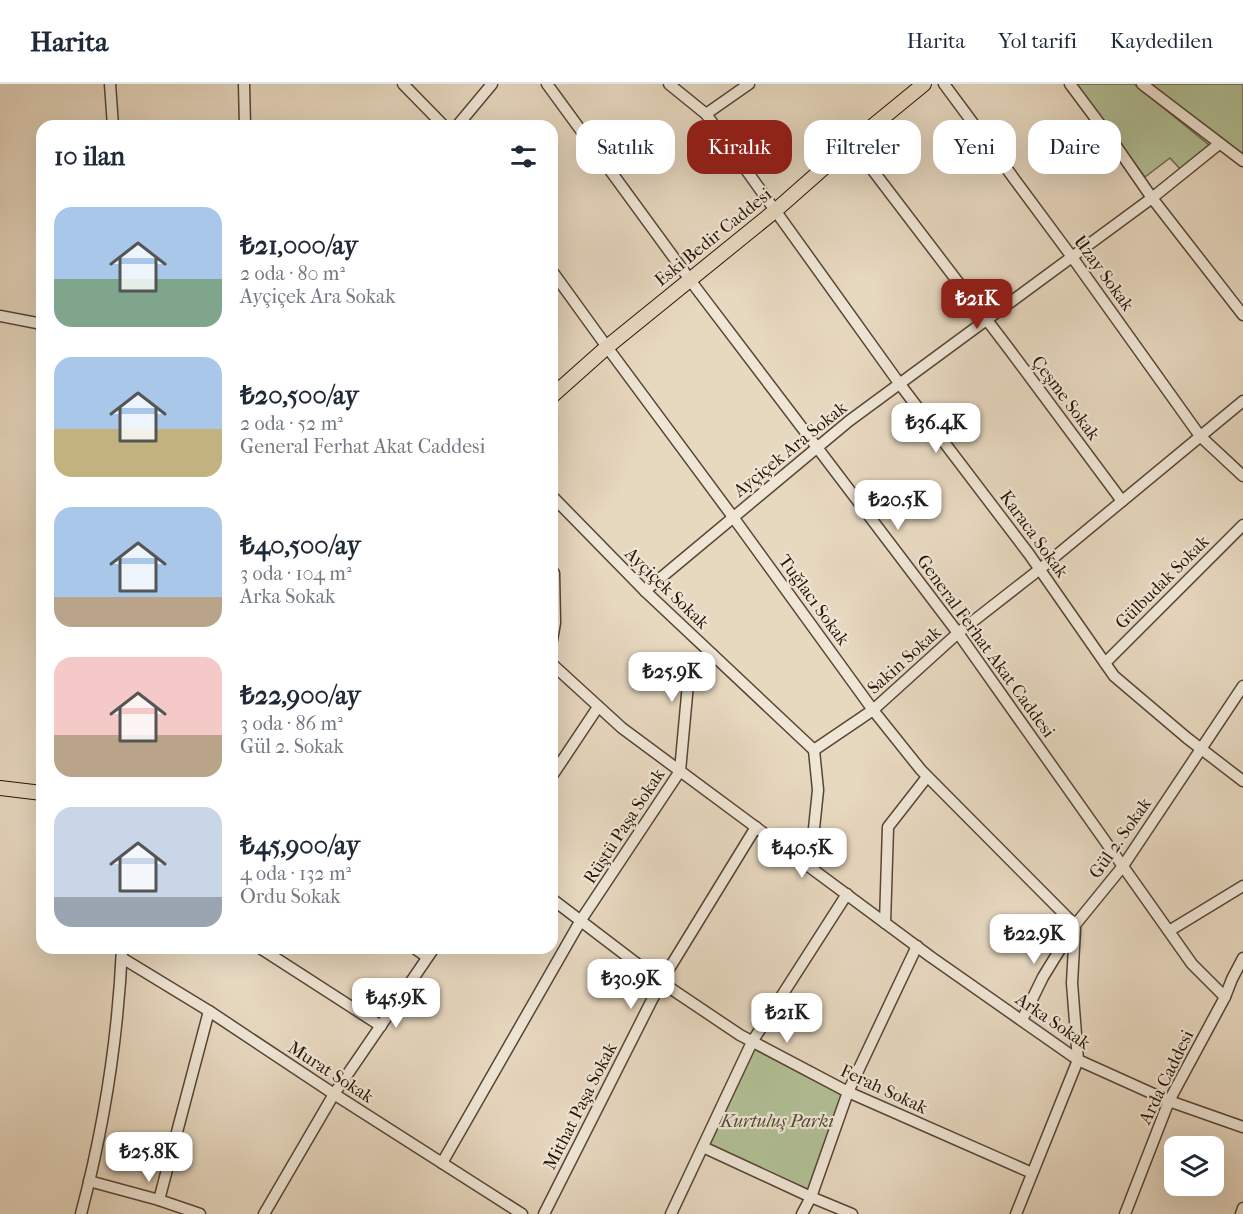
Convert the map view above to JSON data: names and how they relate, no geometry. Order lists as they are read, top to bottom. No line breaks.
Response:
{"streets":{"main road":["Eski Bedir Caddesi"],"street":["Uzay Sokak","Çeşme Sokak","Ayçiçek Ara Sokak","Karaca Sokak","Gülbudak Sokak","Ayçiçek Sokak","Tuğlacı Sokak","General Ferhat Akat Caddesi","Sakin Sokak","Rüştü Paşa Sokak","Gül 2. Sokak","Arka Sokak","Murat Sokak","Arda Caddesi","Ferah Sokak","Mithat Paşa Sokak"]},"crossings":[["Eski Bedir Caddesi","Karaca Sokak"],["Eski Bedir Caddesi","Tuğlacı Sokak"],["Eski Bedir Caddesi","General Ferhat Akat Caddesi"],["Uzay Sokak","Ayçiçek Ara Sokak"],["Uzay Sokak","Sakin Sokak"],["Çeşme Sokak","Ayçiçek Ara Sokak"],["Çeşme Sokak","Sakin Sokak"],["Ayçiçek Ara Sokak","Karaca Sokak"],["Ayçiçek Ara Sokak","Ayçiçek Sokak"],["Ayçiçek Ara Sokak","Tuğlacı Sokak"],["Ayçiçek Ara Sokak","General Ferhat Akat Caddesi"],["Karaca Sokak","Gülbudak Sokak"],["Karaca Sokak","Sakin Sokak"],["Karaca Sokak","Gül 2. Sokak"],["Ayçiçek Sokak","Sakin Sokak"],["Ayçiçek Sokak","Rüştü Paşa Sokak"],["Tuğlacı Sokak","Sakin Sokak"],["Tuğlacı Sokak","Gül 2. Sokak"],["General Ferhat Akat Caddesi","Sakin Sokak"],["General Ferhat Akat Caddesi","Gül 2. Sokak"],["General Ferhat Akat Caddesi","Arda Caddesi"],["Rüştü Paşa Sokak","Arka Sokak"],["Rüştü Paşa Sokak","Murat Sokak"],["Rüştü Paşa Sokak","Ferah Sokak"],["Gül 2. Sokak","Arka Sokak"],["Arka Sokak","Arda Caddesi"],["Arka Sokak","Mithat Paşa Sokak"],["Ferah Sokak","Mithat Paşa Sokak"]],"parks":["Kurtuluş Parkı"],"page":{"header":"Harita","nav":["Harita","Yol tarifi","Kaydedilen"],"chip":["Satılık","Kiralık","Filtreler","Yeni","Daire"],"heading":"10 ilan","list":[{"name":"₺21,000/ay","note":"2 oda · 80 m² · Ayçiçek Ara Sokak"},{"name":"₺20,500/ay","note":"2 oda · 52 m² · General Ferhat Akat Caddesi"},{"name":"₺40,500/ay","note":"3 oda · 104 m² · Arka Sokak"},{"name":"₺22,900/ay","note":"3 oda · 86 m² · Gül 2. Sokak"},{"name":"₺45,900/ay","note":"4 oda · 132 m² · Ordu Sokak"}],"price":["₺21K","₺36.4K","₺20.5K","₺25.9K","₺40.5K","₺22.9K","₺30.9K","₺45.9K","₺21K","₺25.8K"]}}
